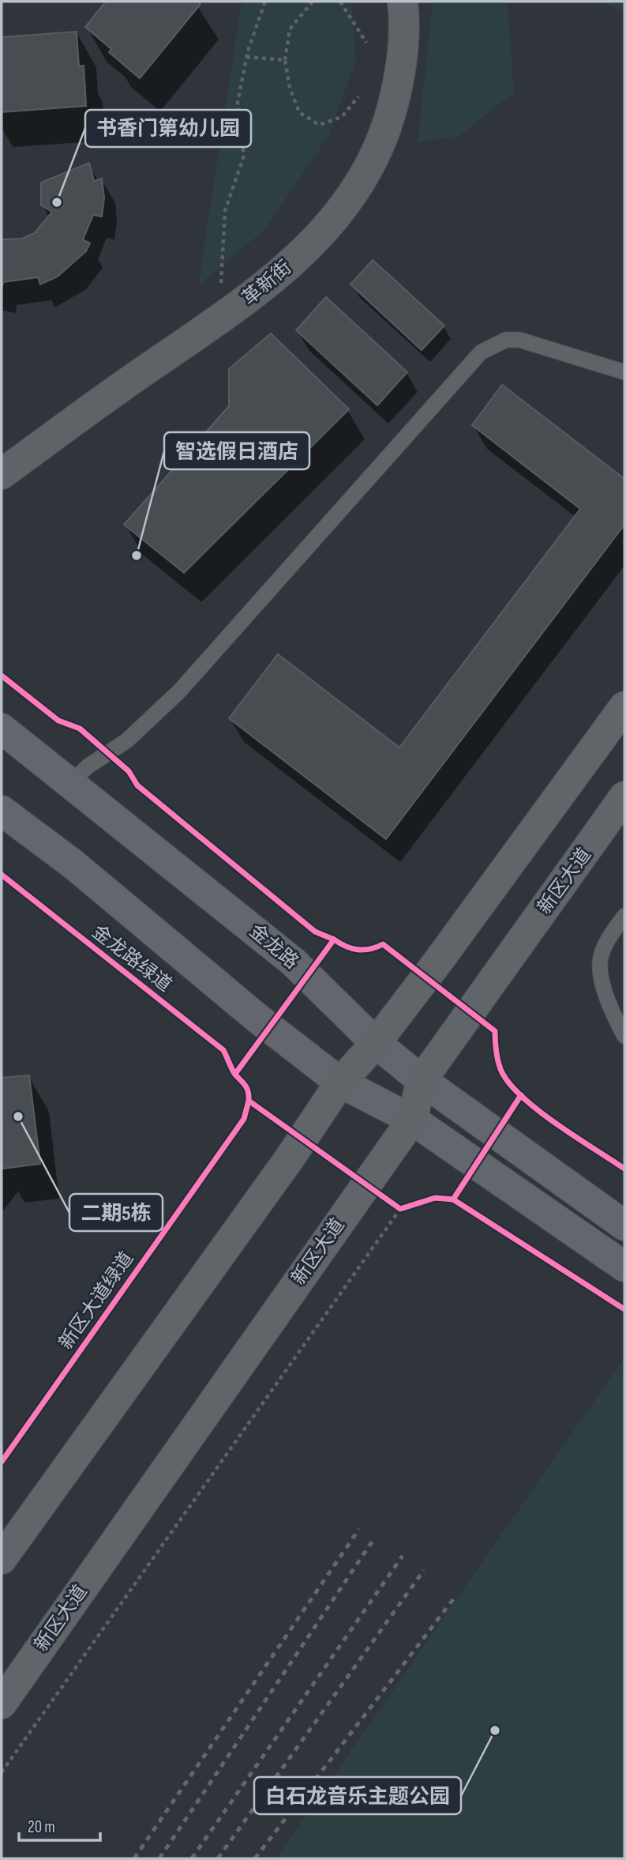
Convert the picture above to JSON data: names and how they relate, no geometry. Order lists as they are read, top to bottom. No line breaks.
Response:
{"streets":{"main road":["新区大道","金龙路"],"street":["革新街"],"cycle path":["金龙路绿道","新区大道绿道"]},"crossings":[["新区大道","金龙路"]],"places":["书香门第幼儿园","智选假日酒店","二期5栋","白石龙音乐主题公园"],"scale_bar":"20 m"}
